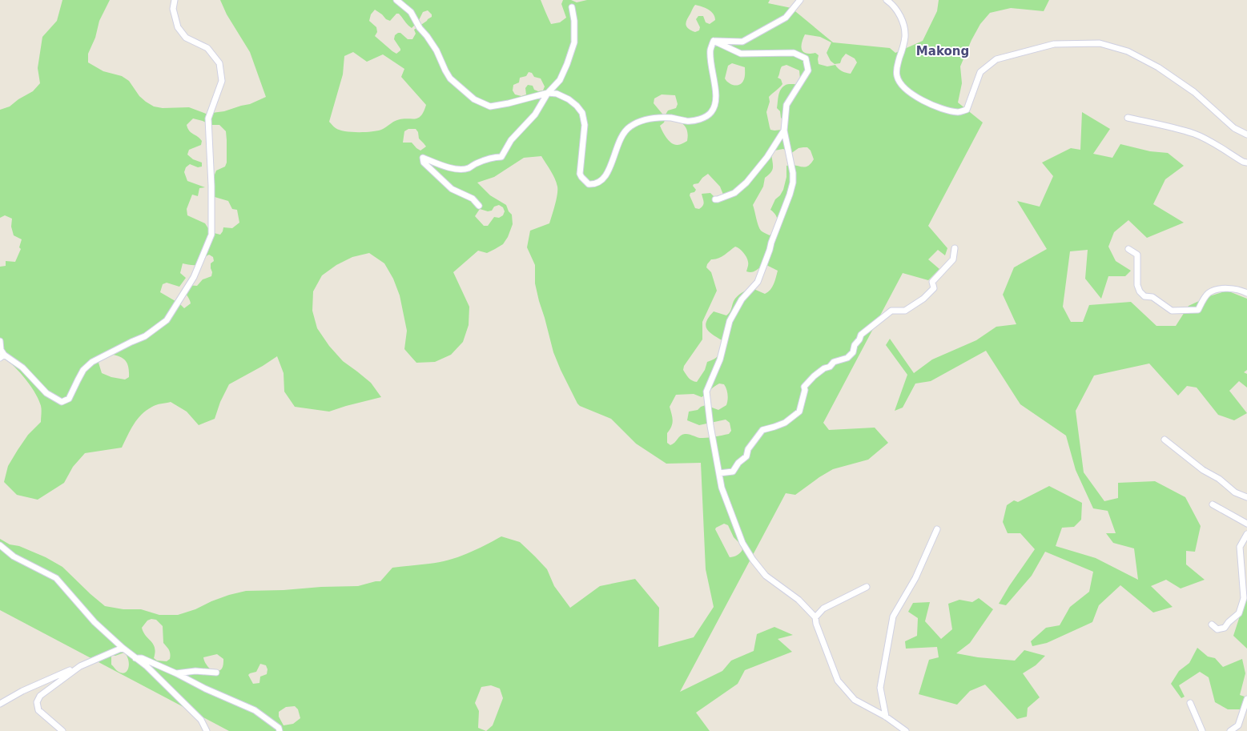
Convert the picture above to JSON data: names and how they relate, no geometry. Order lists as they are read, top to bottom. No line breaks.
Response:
{"districts":["Makong"]}
